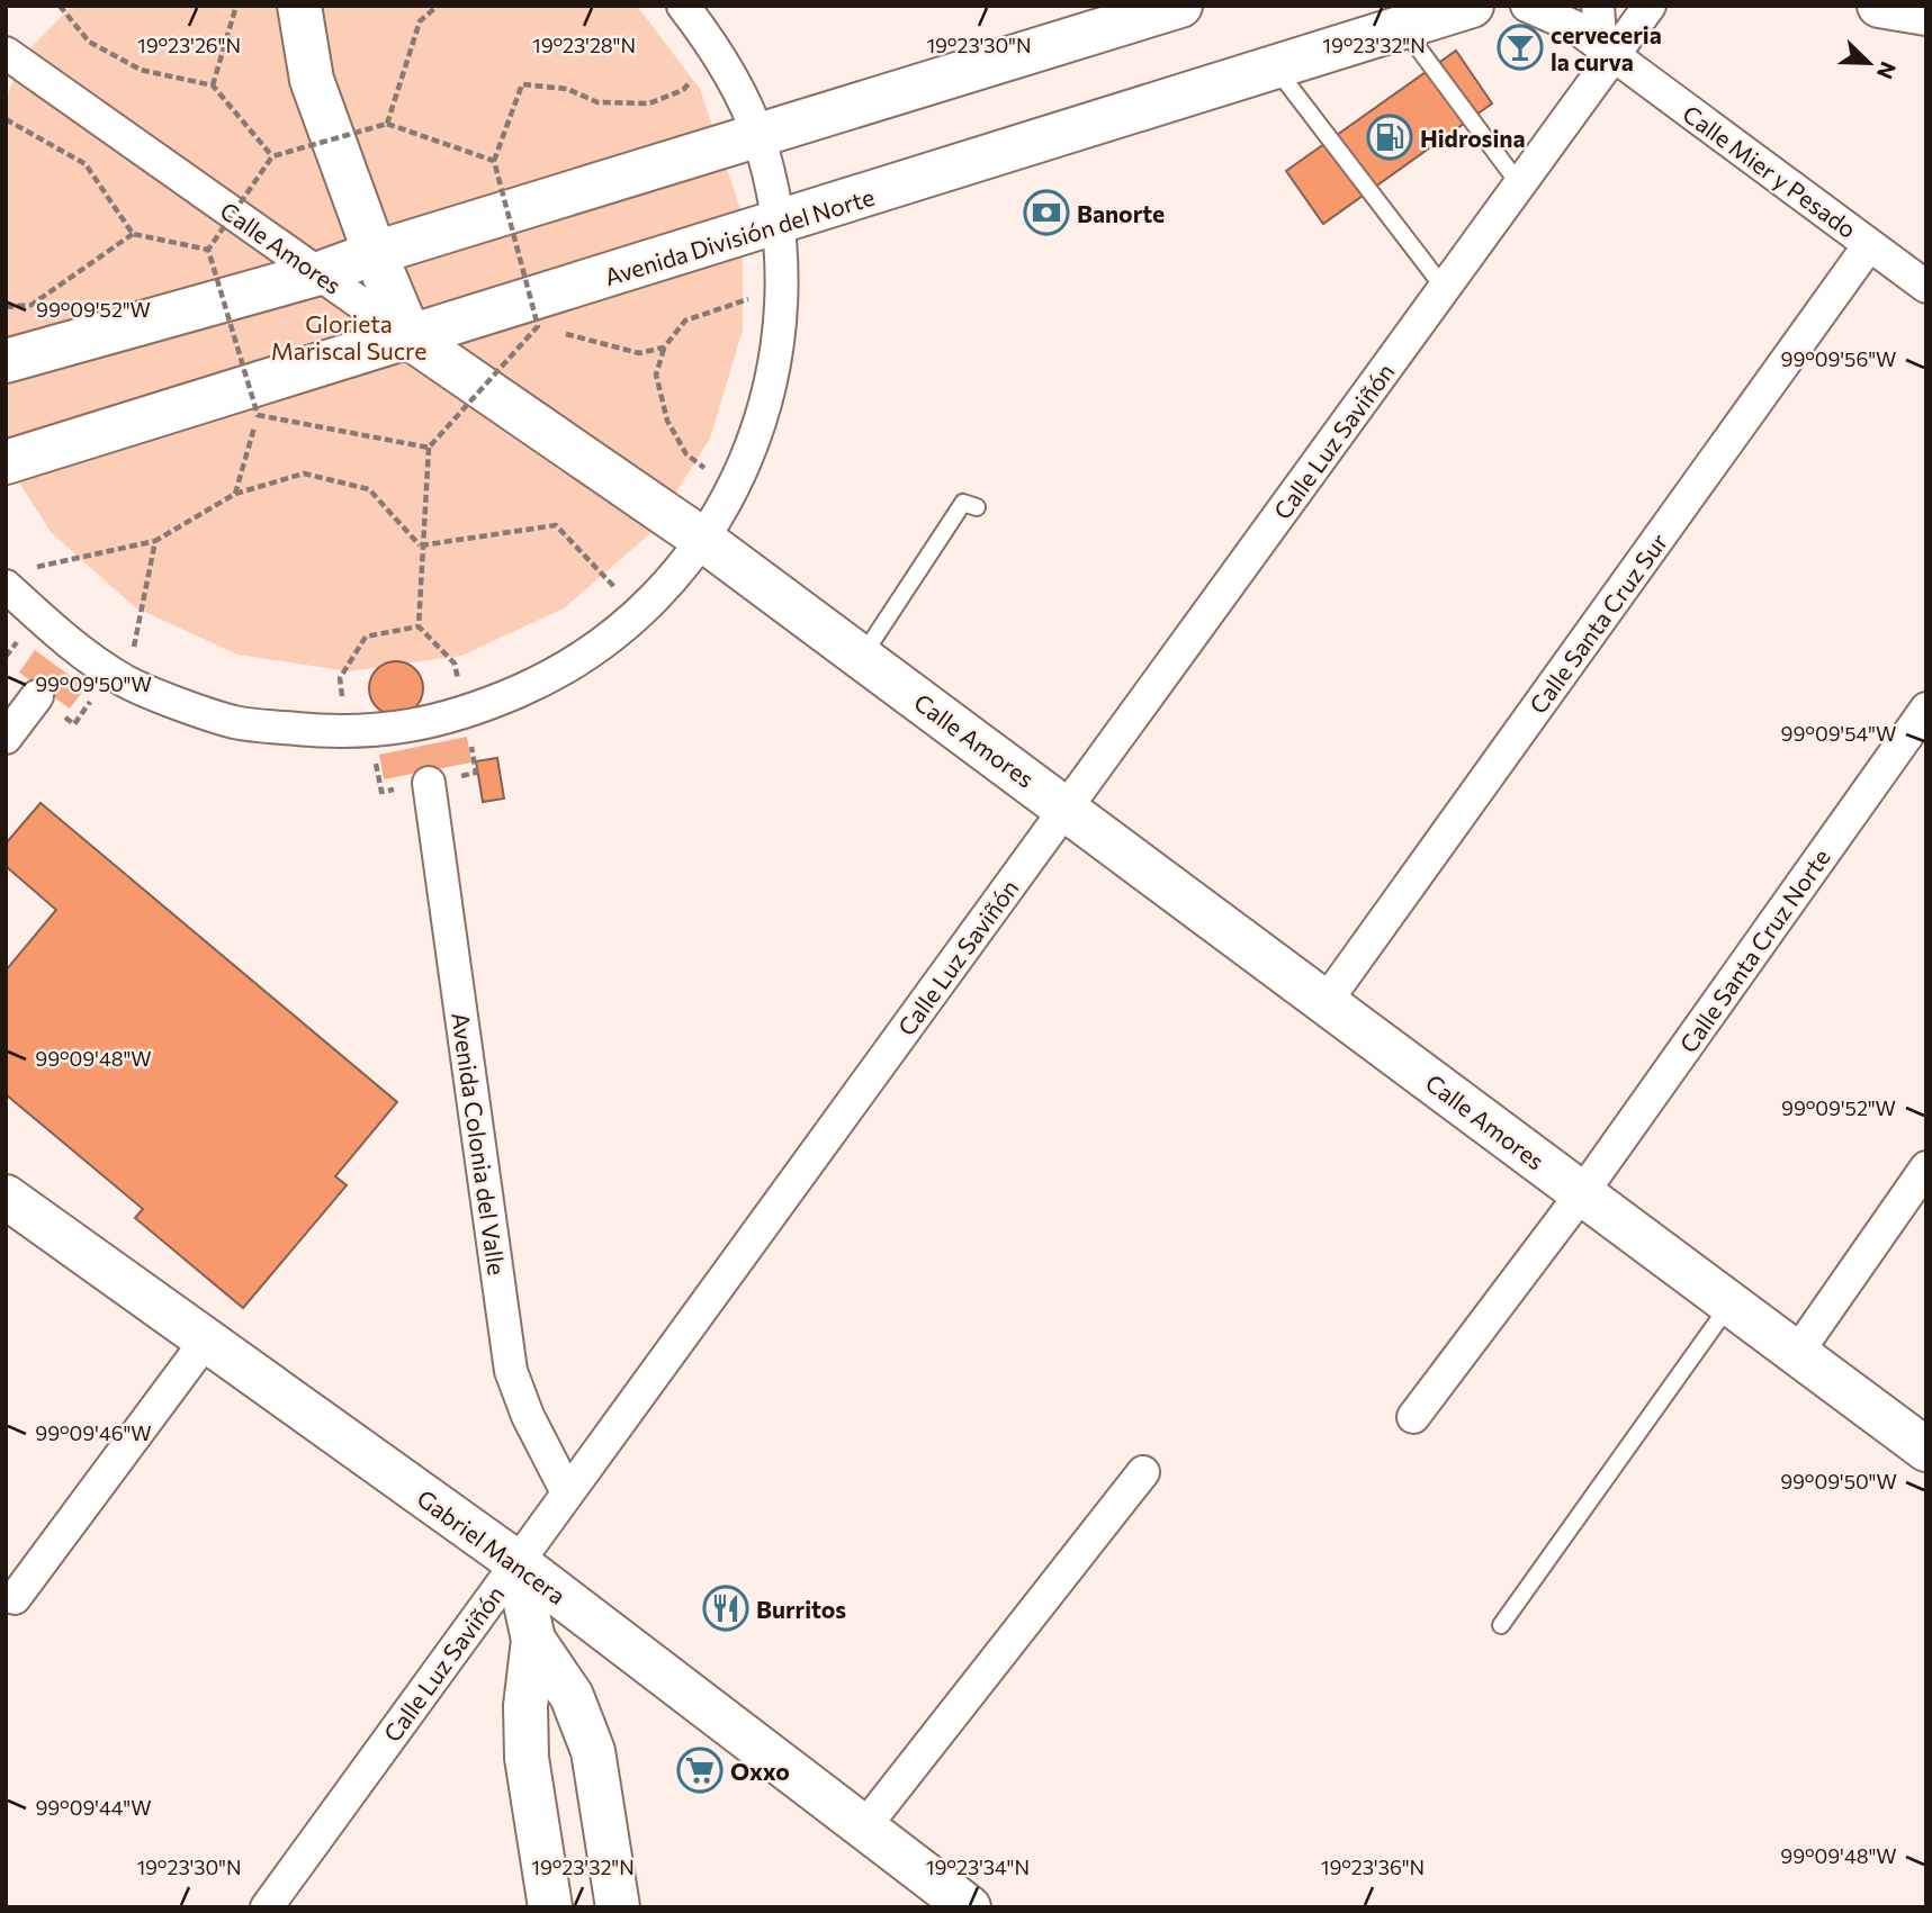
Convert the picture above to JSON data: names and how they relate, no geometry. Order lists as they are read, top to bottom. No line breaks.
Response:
{"streets":{"main road":["Avenida División del Norte","Calle Amores","Gabriel Mancera"],"street":["Calle Mier y Pesado","Calle Luz Saviñón","Calle Santa Cruz Sur","Calle Santa Cruz Norte","Avenida Colonia del Valle"]},"crossings":[["Calle Mier y Pesado","Calle Luz Saviñón"],["Calle Mier y Pesado","Calle Santa Cruz Sur"],["Avenida División del Norte","Calle Amores"],["Calle Amores","Calle Luz Saviñón"],["Calle Amores","Calle Santa Cruz Sur"],["Calle Amores","Calle Santa Cruz Norte"],["Calle Luz Saviñón","Avenida Colonia del Valle"],["Calle Luz Saviñón","Gabriel Mancera"]],"parks":["Glorieta Mariscal Sucre"],"places":{"bar":["cerveceria la curva"],"fuel station":["Hidrosina"],"bank":["Banorte"],"restaurant":["Burritos"],"supermarket":["Oxxo"]},"north":"bottom right","coordinates":["19°23'26\"N","19°23'28\"N","19°23'30\"N","19°23'32\"N","99°09'52\"W","99°09'56\"W","99°09'50\"W","99°09'54\"W","99°09'48\"W","99°09'46\"W","99°09'44\"W","19°23'34\"N","19°23'36\"N"]}
